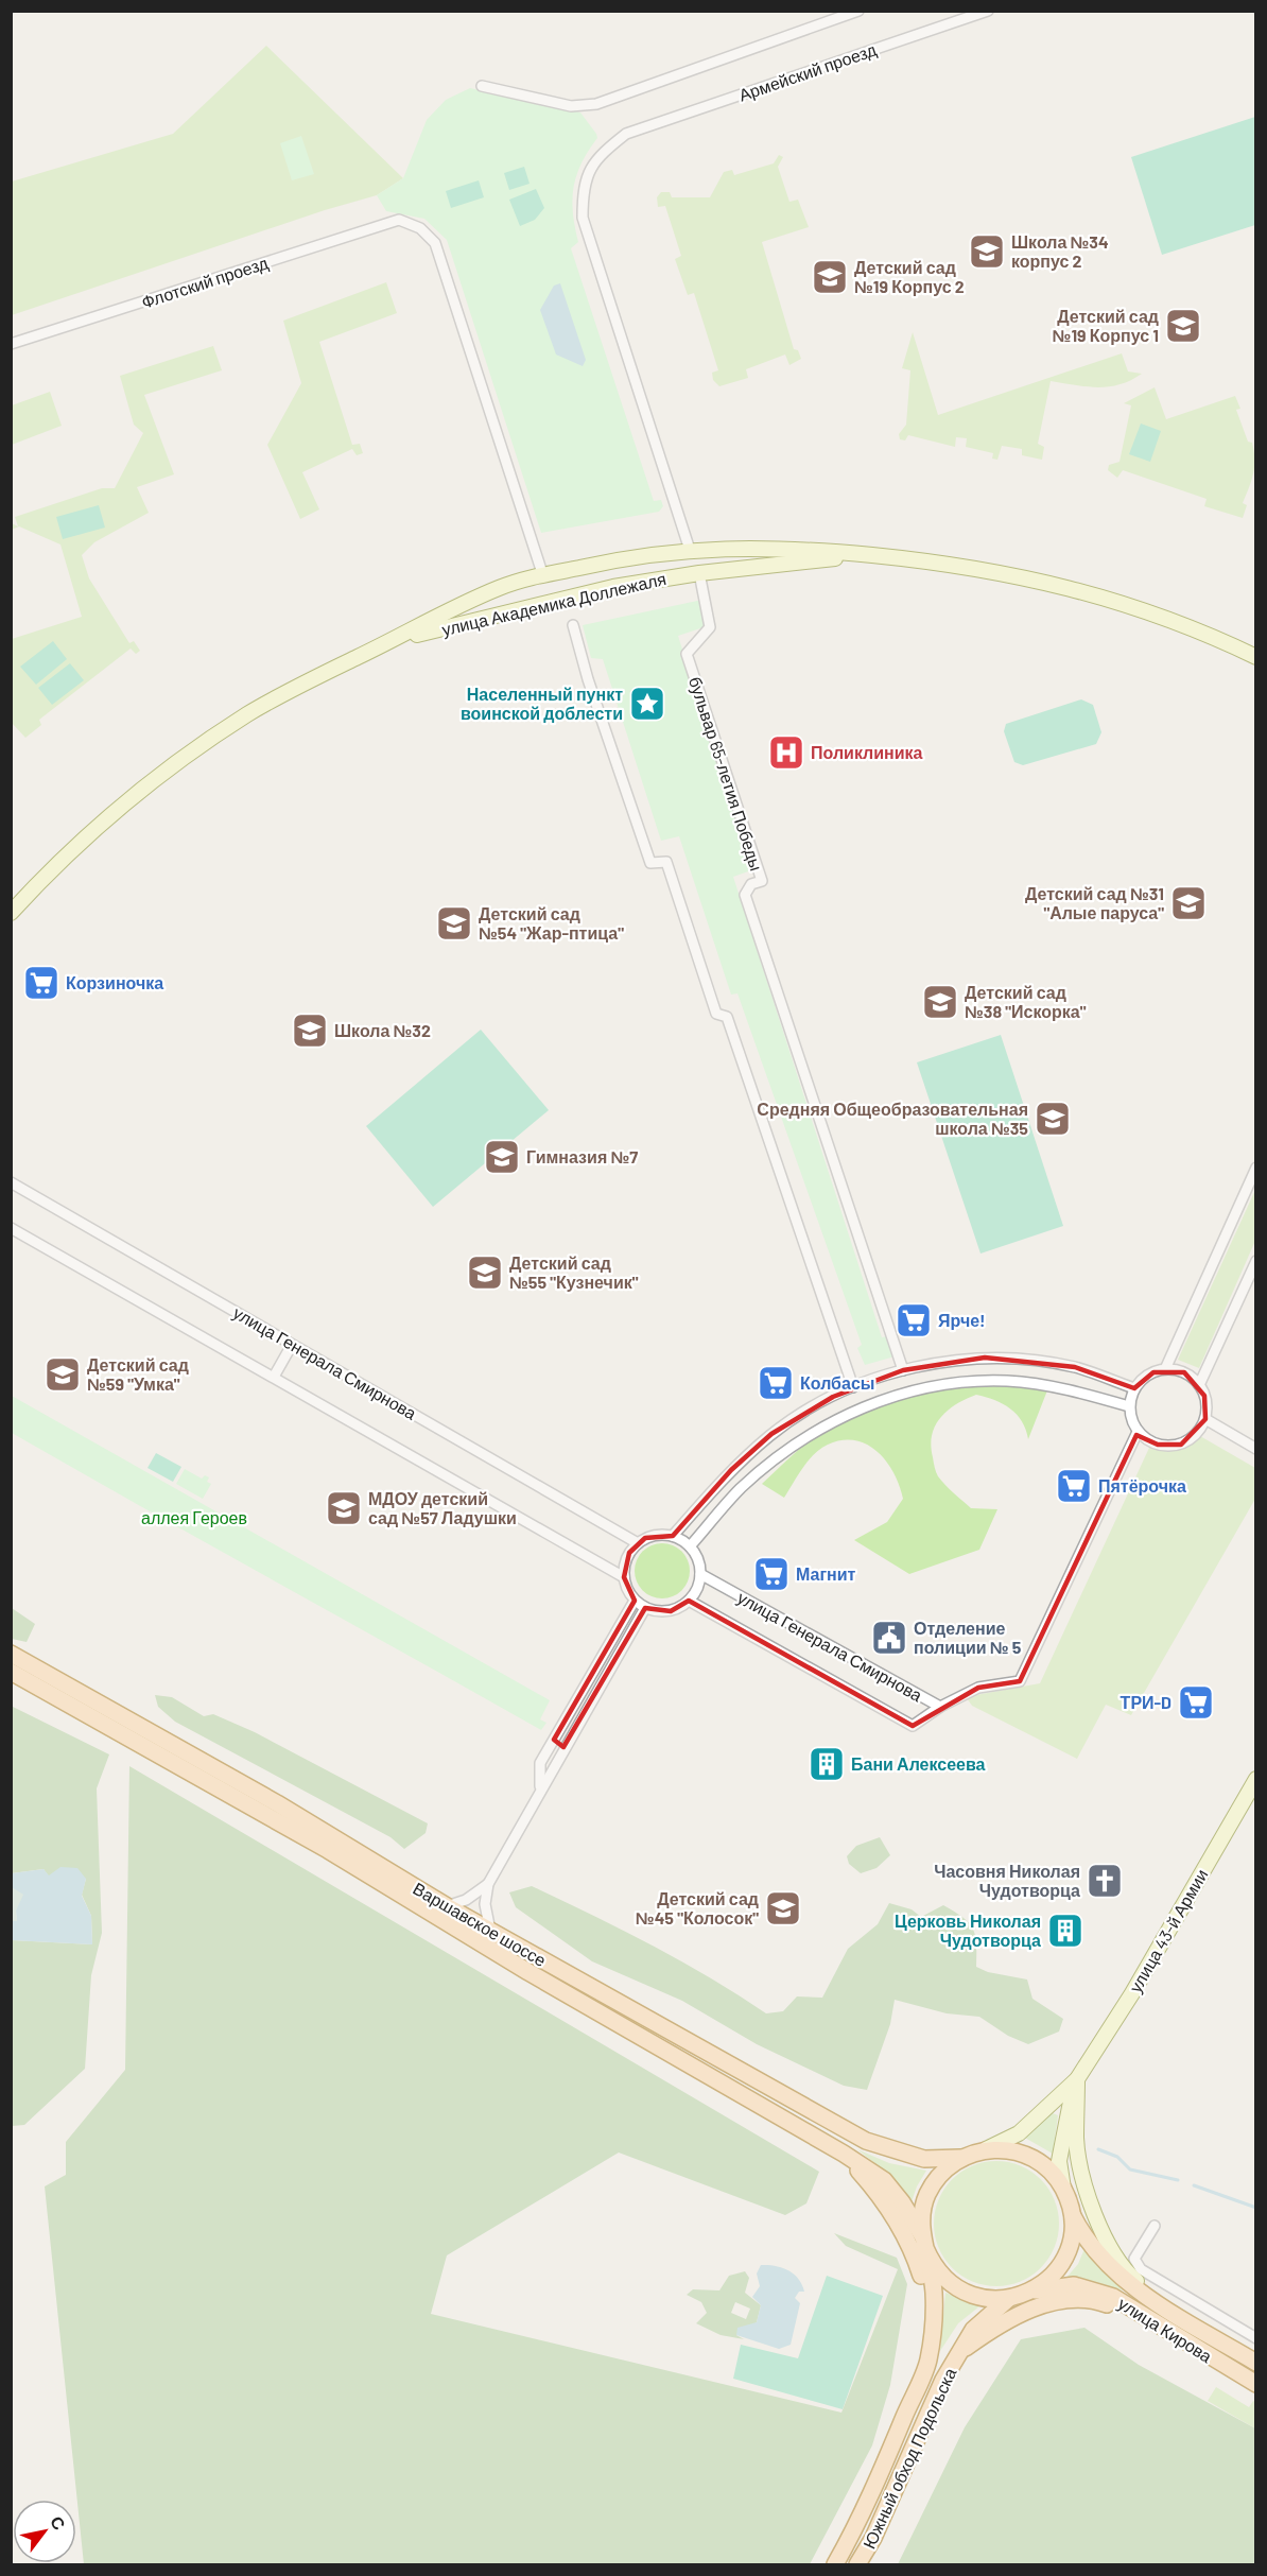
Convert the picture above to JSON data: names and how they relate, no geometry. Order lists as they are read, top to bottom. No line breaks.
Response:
{"streets":{"main road":["улица Академика Доллежаля","Варшавское шоссе","улица 43-й Армии","улица Кирова","Южный обход Подольска"],"street":["Армейский проезд","Флотский проезд","бульвар 65-летия Победы","улица Генерала Смирнова"]},"crossings":[["Армейский проезд","улица Академика Доллежаля"],["Флотский проезд","улица Академика Доллежаля"],["улица Академика Доллежаля","бульвар 65-летия Победы"],["Варшавское шоссе","улица 43-й Армии"],["Варшавское шоссе","улица Кирова"],["Варшавское шоссе","Южный обход Подольска"],["улица 43-й Армии","улица Кирова"],["улица 43-й Армии","Южный обход Подольска"],["улица Кирова","Южный обход Подольска"]],"parks":["аллея Героев"],"places":{"school or university":["Школа №34 корпус 2","Детский сад №19 Корпус 2","Детский сад №19 Корпус 1","Детский сад №31 \"Алые паруса\"","Детский сад №54 \"Жар-птица\"","Детский сад №38 \"Искорка\"","Школа №32","Средняя Общеобразовательная школа №35","Гимназия №7","Детский сад №55 \"Кузнечик\"","Детский сад №59 \"Умка\"","МДОУ детский сад №57 Ладушки","Детский сад №45 \"Колосок\""],"place":["Населенный пункт воинской доблести"],"hospital":["Поликлиника"],"supermarket":["Корзиночка","Ярче!","Колбасы","Пятёрочка","Магнит","ТРИ-D"],"public building":["Отделение полиции № 5"],"building":["Бани Алексеева","Церковь Николая Чудотворца"],"church":["Часовня Николая Чудотворца"]},"north":"top right"}
